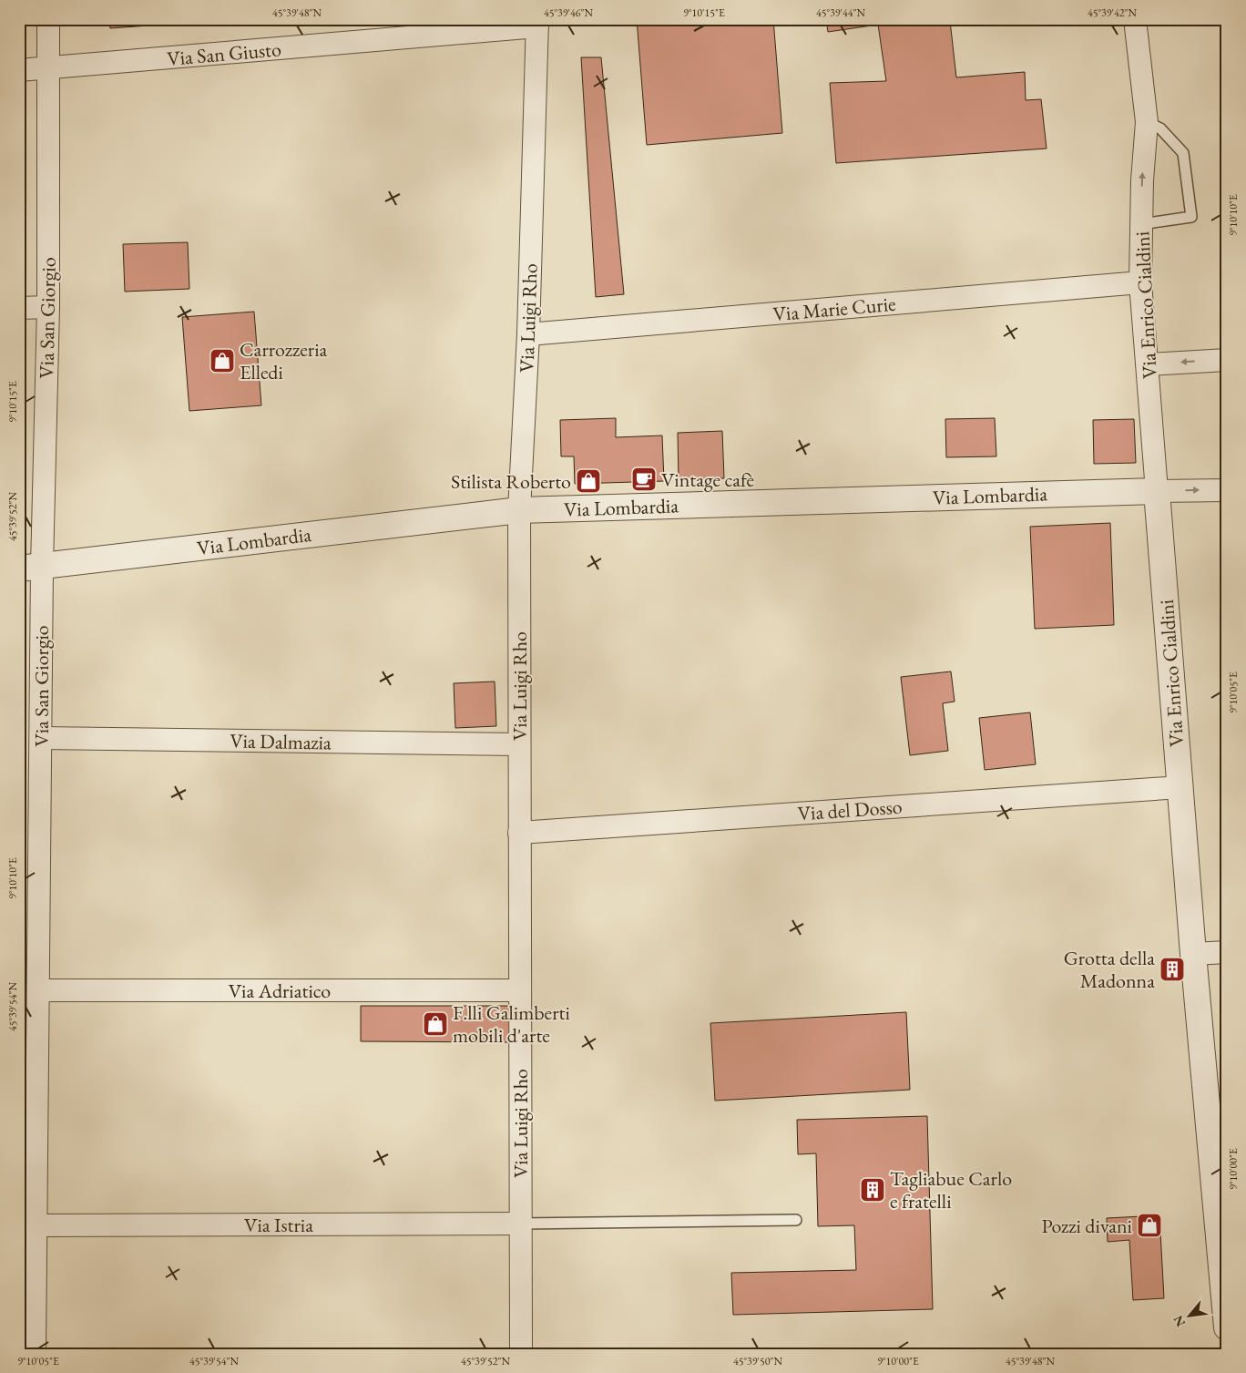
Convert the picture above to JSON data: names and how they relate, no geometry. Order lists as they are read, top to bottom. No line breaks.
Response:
{"streets":{"street":["Via San Giusto","Via Enrico Cialdini","Via Marie Curie","Via San Giorgio","Via Luigi Rho","Via Lombardia","Via Dalmazia","Via del Dosso","Via Adriatico","Via Istria"]},"crossings":[["Via San Giusto","Via San Giorgio"],["Via San Giusto","Via Luigi Rho"],["Via Enrico Cialdini","Via Marie Curie"],["Via Enrico Cialdini","Via Lombardia"],["Via Enrico Cialdini","Via del Dosso"],["Via Marie Curie","Via Luigi Rho"],["Via San Giorgio","Via Lombardia"],["Via San Giorgio","Via Dalmazia"],["Via San Giorgio","Via Adriatico"],["Via San Giorgio","Via Istria"],["Via Luigi Rho","Via Lombardia"],["Via Luigi Rho","Via Dalmazia"],["Via Luigi Rho","Via del Dosso"],["Via Luigi Rho","Via Adriatico"],["Via Luigi Rho","Via Istria"]],"places":{"shop":["Carrozzeria Elledi","Stilista Roberto","F.lli Galimberti mobili d'arte","Pozzi divani"],"cafe":["Vintage cafè"],"building":["Grotta della Madonna","Tagliabue Carlo e fratelli"]},"north":"bottom left","coordinates":["45°39'48\"N","45°39'46\"N","9°10'15\"E","45°39'44\"N","45°39'42\"N","9°10'10\"E","45°39'52\"N","9°10'05\"E","45°39'54\"N","9°10'00\"E","45°39'50\"N"]}
